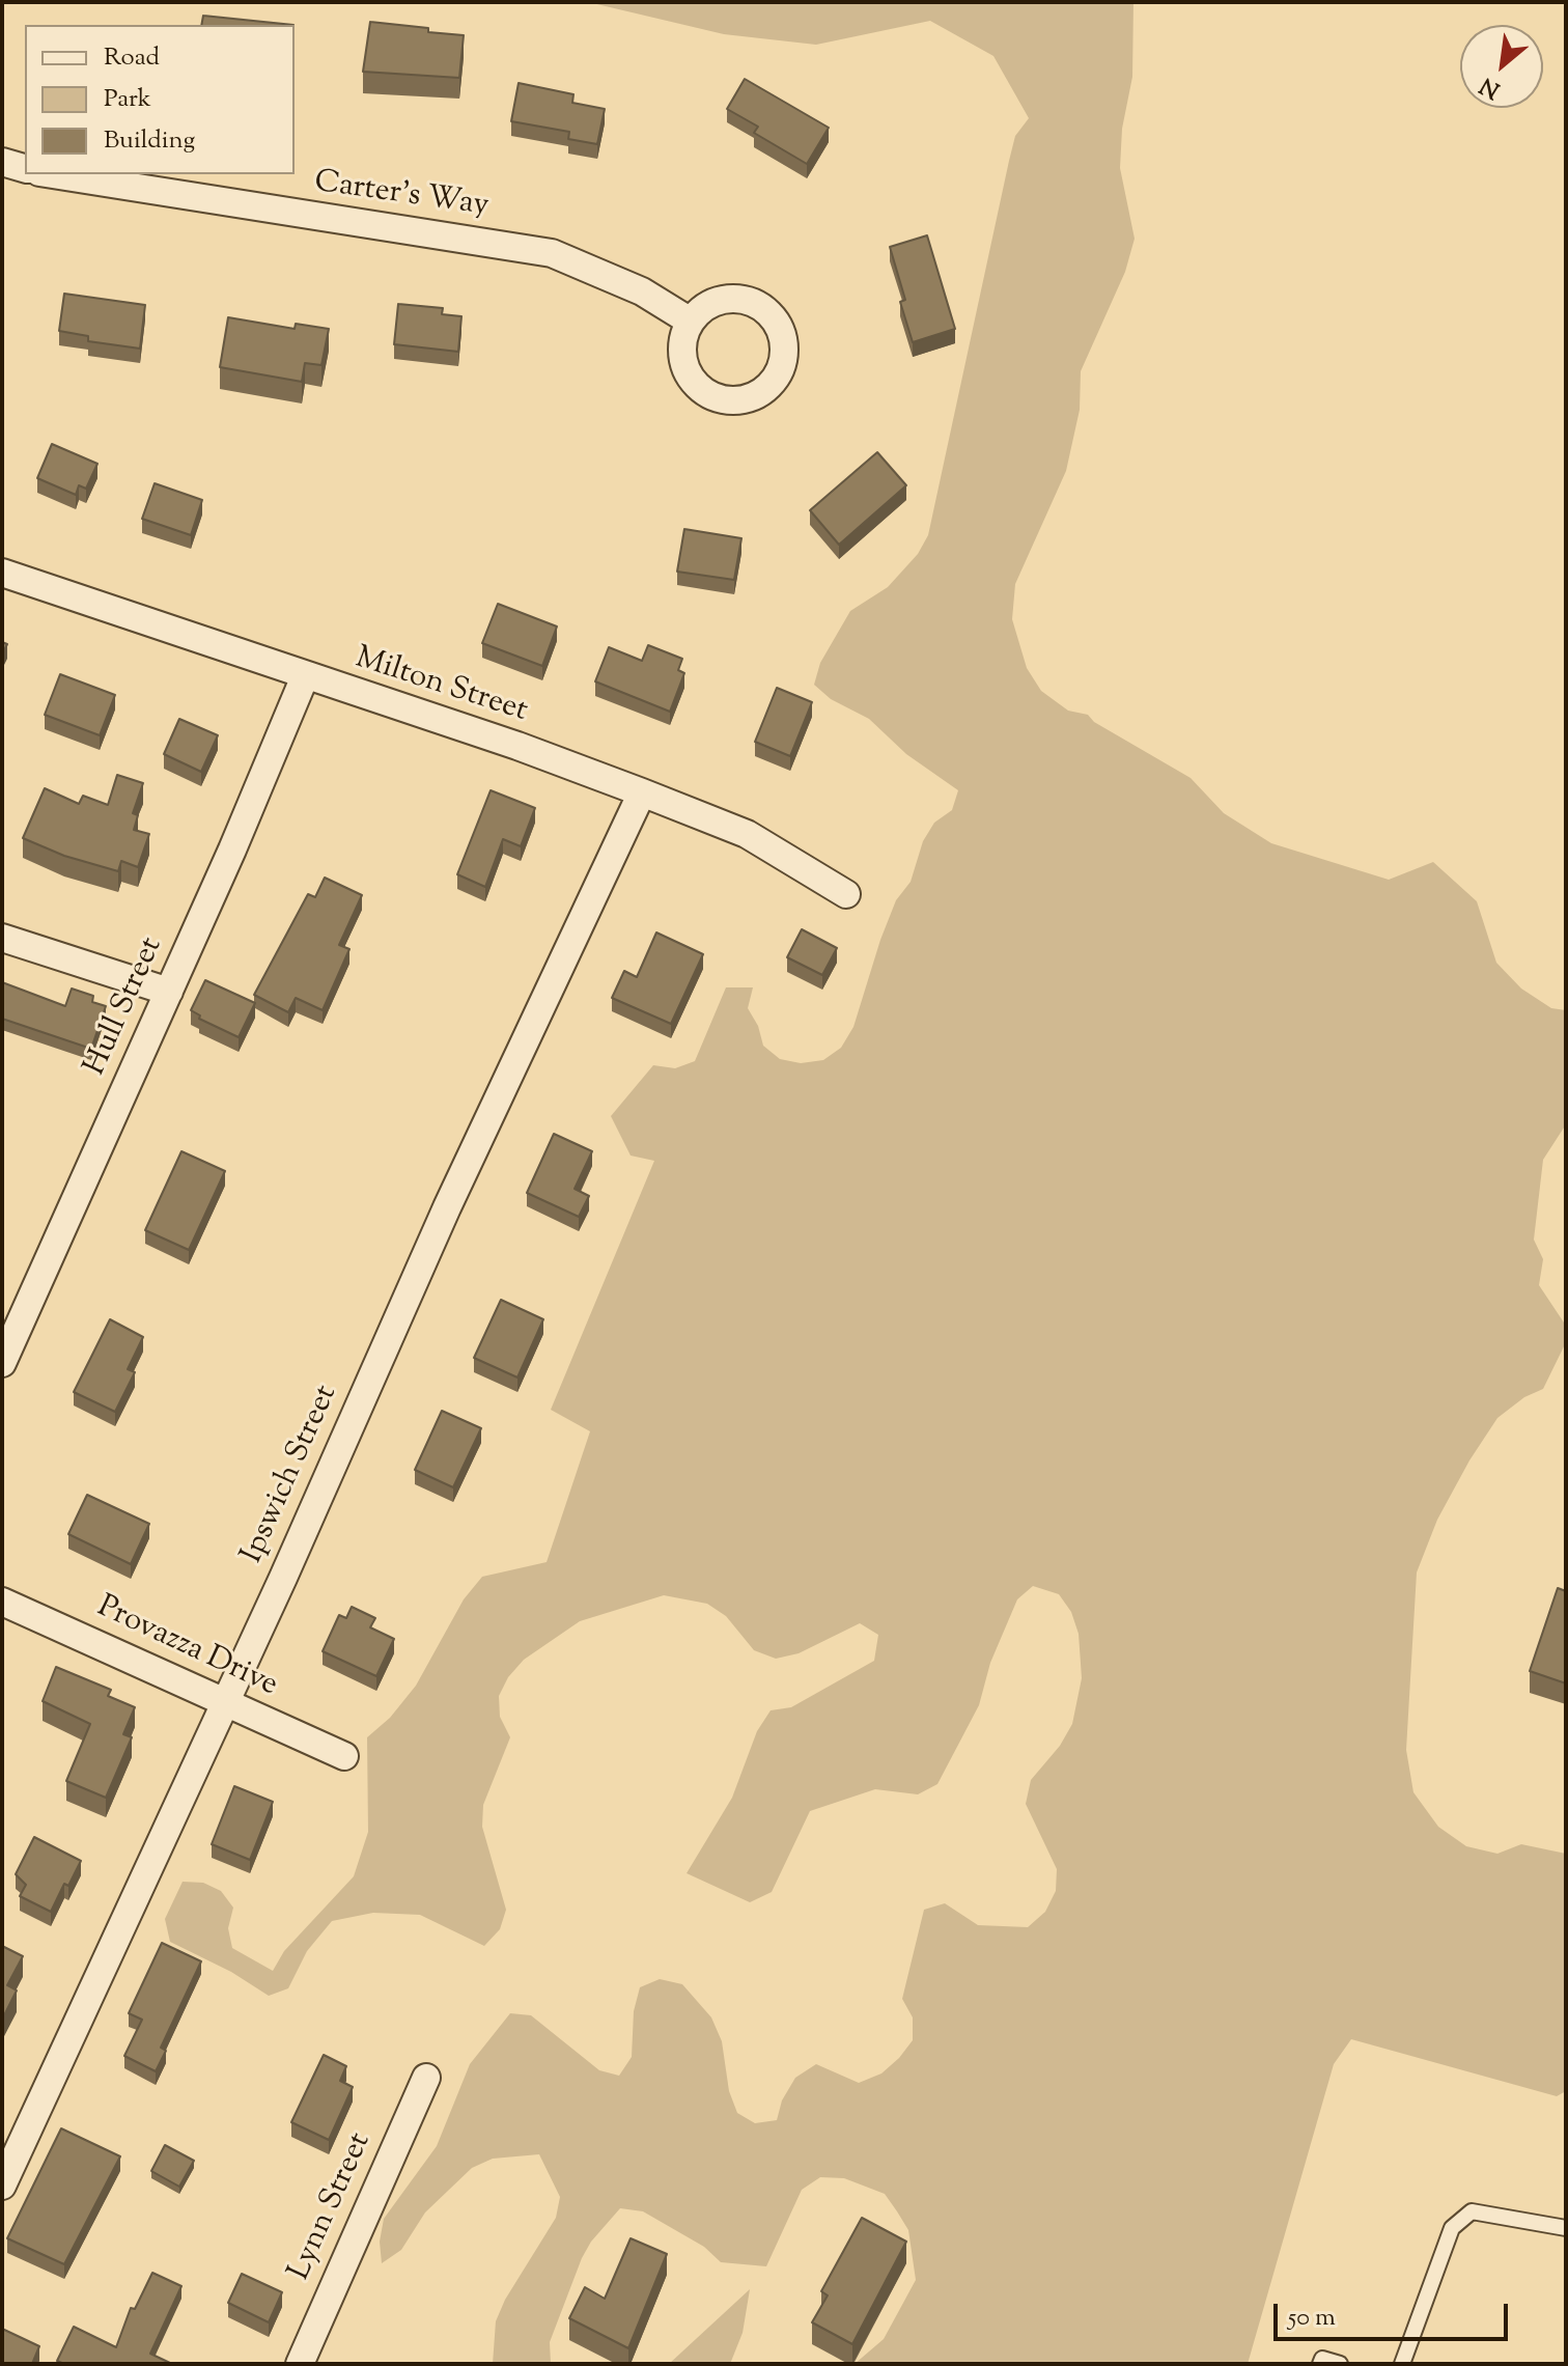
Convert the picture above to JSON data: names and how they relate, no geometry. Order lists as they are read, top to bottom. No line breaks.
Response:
{"streets":{"street":["Carter's Way","Milton Street","Hull Street","Ipswich Street","Provazza Drive","Lynn Street"]},"crossings":[["Milton Street","Hull Street"],["Milton Street","Ipswich Street"],["Ipswich Street","Provazza Drive"]],"legend":["Road","Park","Building"],"scale_bar":"50 m","north":"bottom left"}
